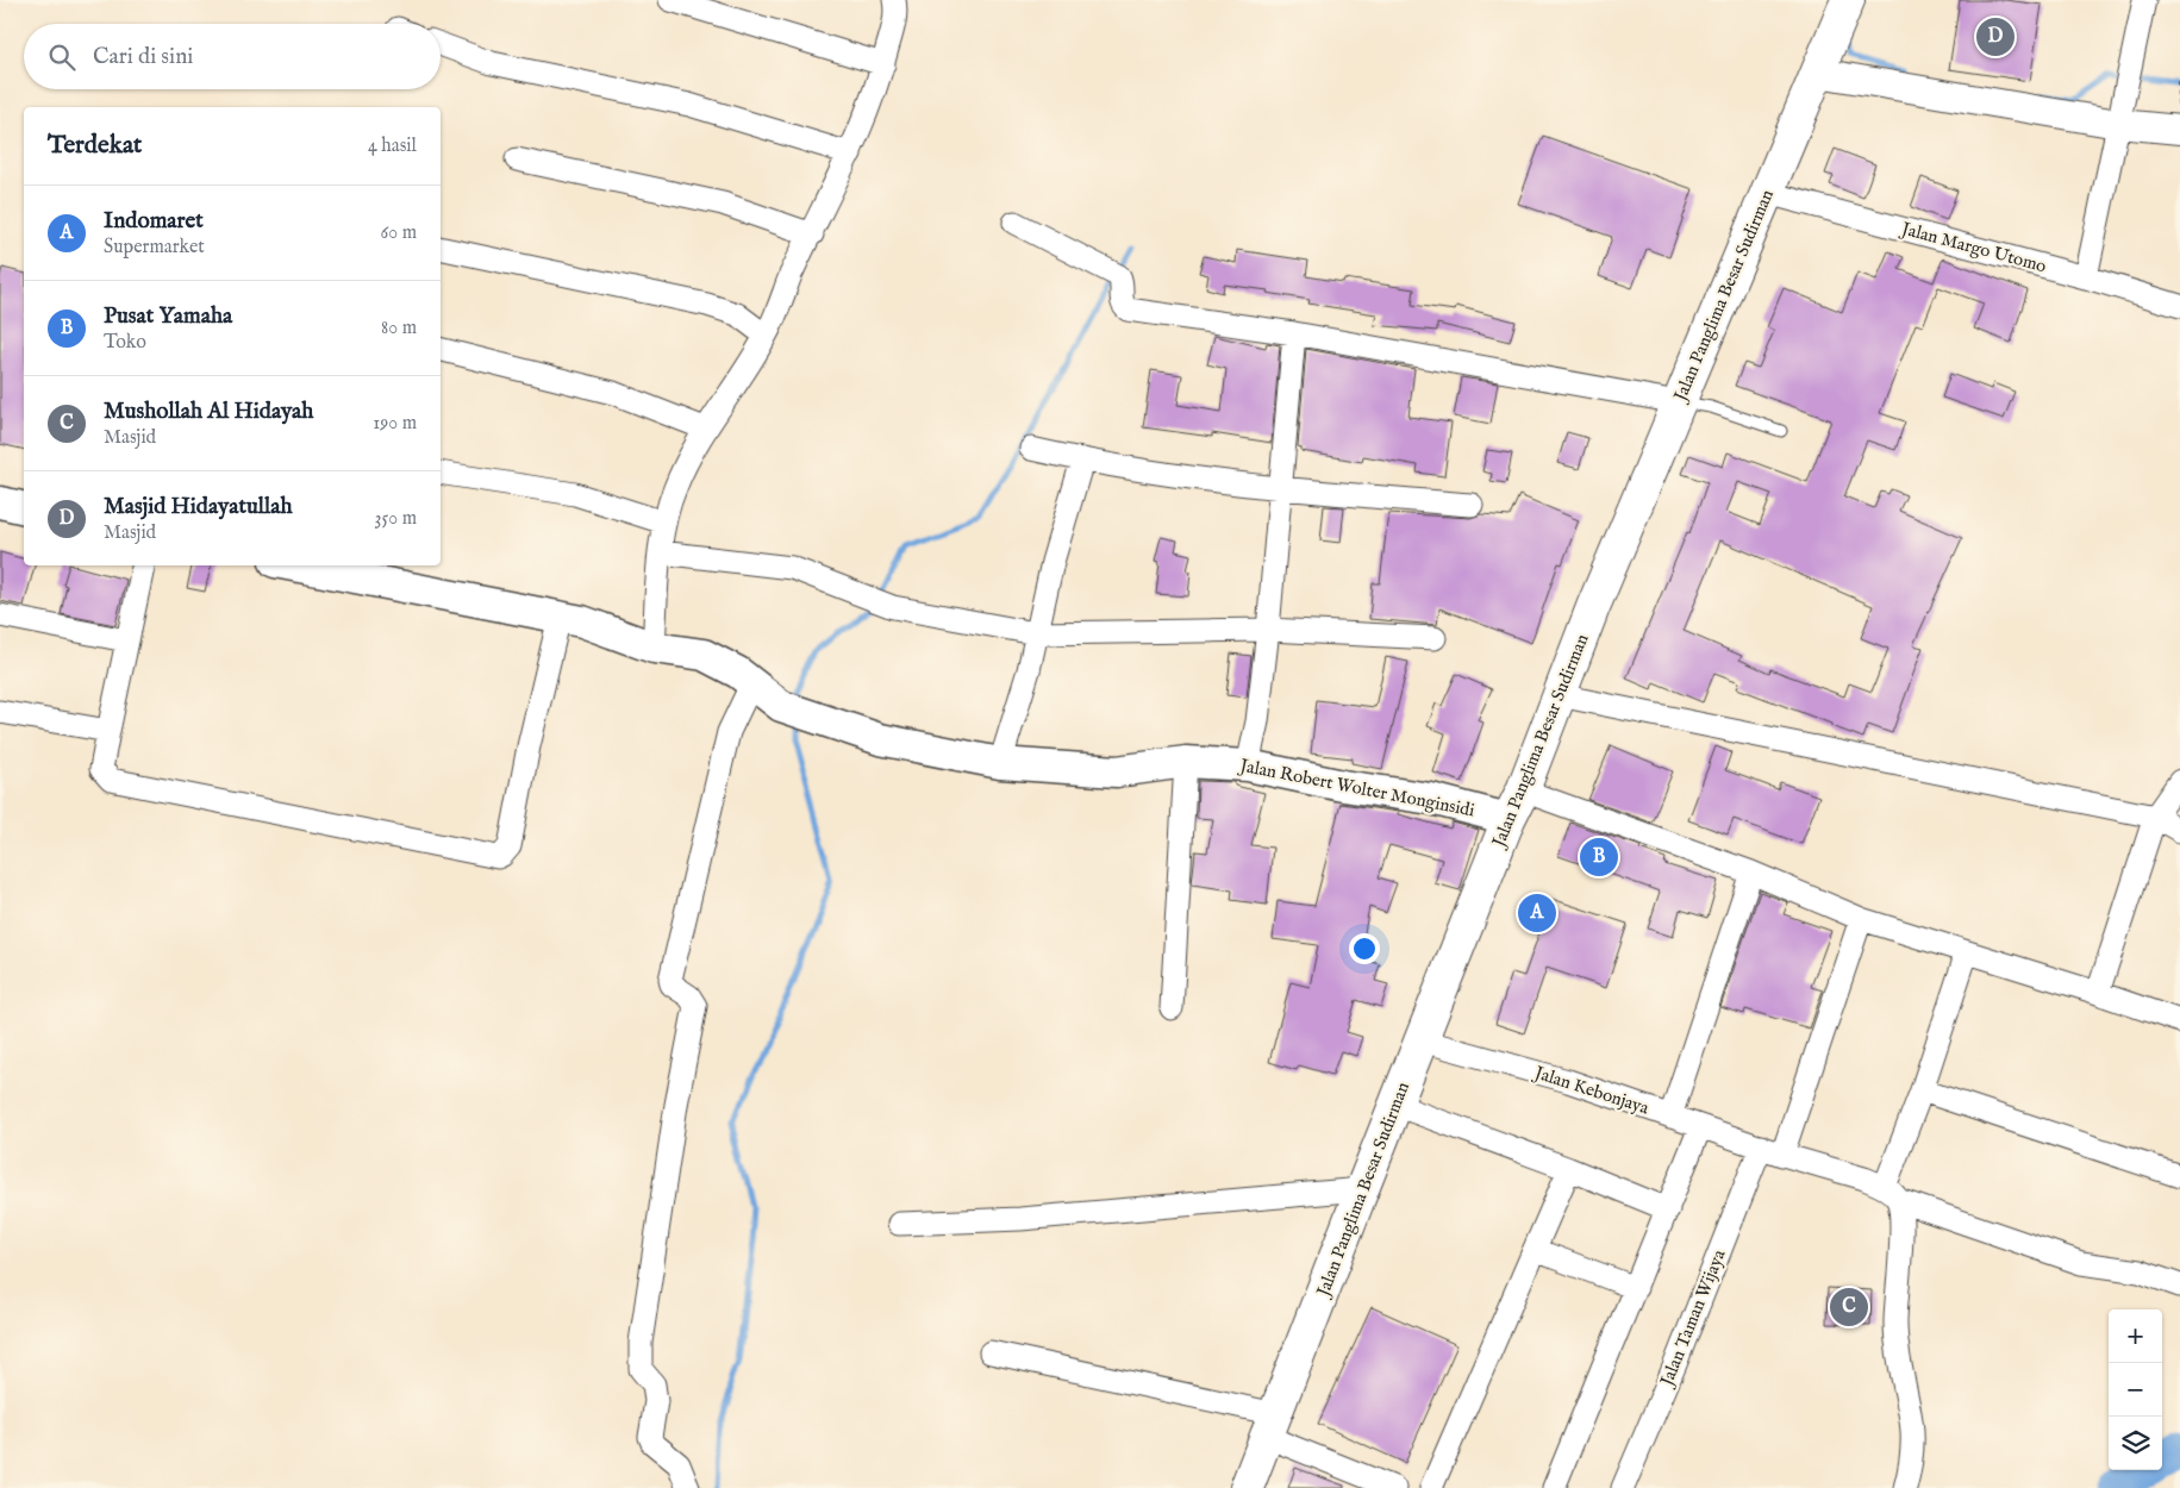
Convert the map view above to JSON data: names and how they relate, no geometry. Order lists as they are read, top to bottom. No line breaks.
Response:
{"streets":{"main road":["Jalan Panglima Besar Sudirman","Jalan Robert Wolter Monginsidi"],"street":["Jalan Margo Utomo","Jalan Kebonjaya","Jalan Taman Wijaya"]},"crossings":[["Jalan Margo Utomo","Jalan Panglima Besar Sudirman"],["Jalan Panglima Besar Sudirman","Jalan Robert Wolter Monginsidi"],["Jalan Panglima Besar Sudirman","Jalan Kebonjaya"],["Jalan Kebonjaya","Jalan Taman Wijaya"]],"page":{"pins":["D","B","A","C"],"search":"Cari di sini","heading":["Terdekat","4 hasil"],"list":[{"mark":"A","name":"Indomaret","note":"Supermarket","value":"60 m"},{"mark":"B","name":"Pusat Yamaha","note":"Toko","value":"80 m"},{"mark":"C","name":"Mushollah Al Hidayah","note":"Masjid","value":"190 m"},{"mark":"D","name":"Masjid Hidayatullah","note":"Masjid","value":"350 m"}],"map_buttons":["+","−"]}}
